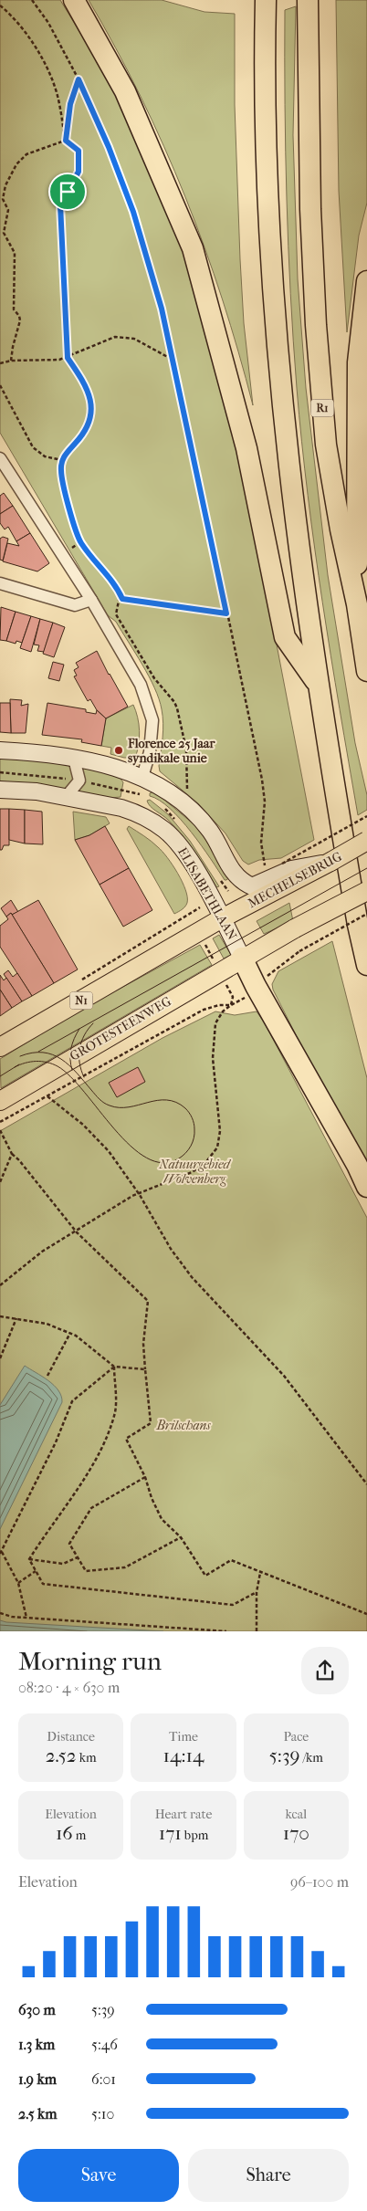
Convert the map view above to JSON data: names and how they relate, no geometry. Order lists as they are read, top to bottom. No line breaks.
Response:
{"streets":{"highway":["R1"],"main road":["MECHELSEBRUG","ELISABETHLAAN","N1","GROTESTEENWEG"]},"crossings":[["MECHELSEBRUG","ELISABETHLAAN"],["MECHELSEBRUG","N1"],["ELISABETHLAAN","N1"],["ELISABETHLAAN","GROTESTEENWEG"]],"parks":["Natuurgebied Wolvenberg","Brilschans"],"places":["Florence 25 Jaar syndikale unie"],"page":{"heading":["Morning run","08:20 · 4 × 630 m"],"stats":[["Distance","2.52 km"],["Time","14:14"],["Pace","5:39 /km"],["Elevation","16 m"],["Heart rate","171 bpm"],["kcal","170"]],"chart":["Elevation","96–100 m"],"list":[{"name":"630 m","note":"5:39"},{"name":"1.3 km","note":"5:46"},{"name":"1.9 km","note":"6:01"},{"name":"2.5 km","note":"5:10"}],"buttons":["Save","Share"]}}
